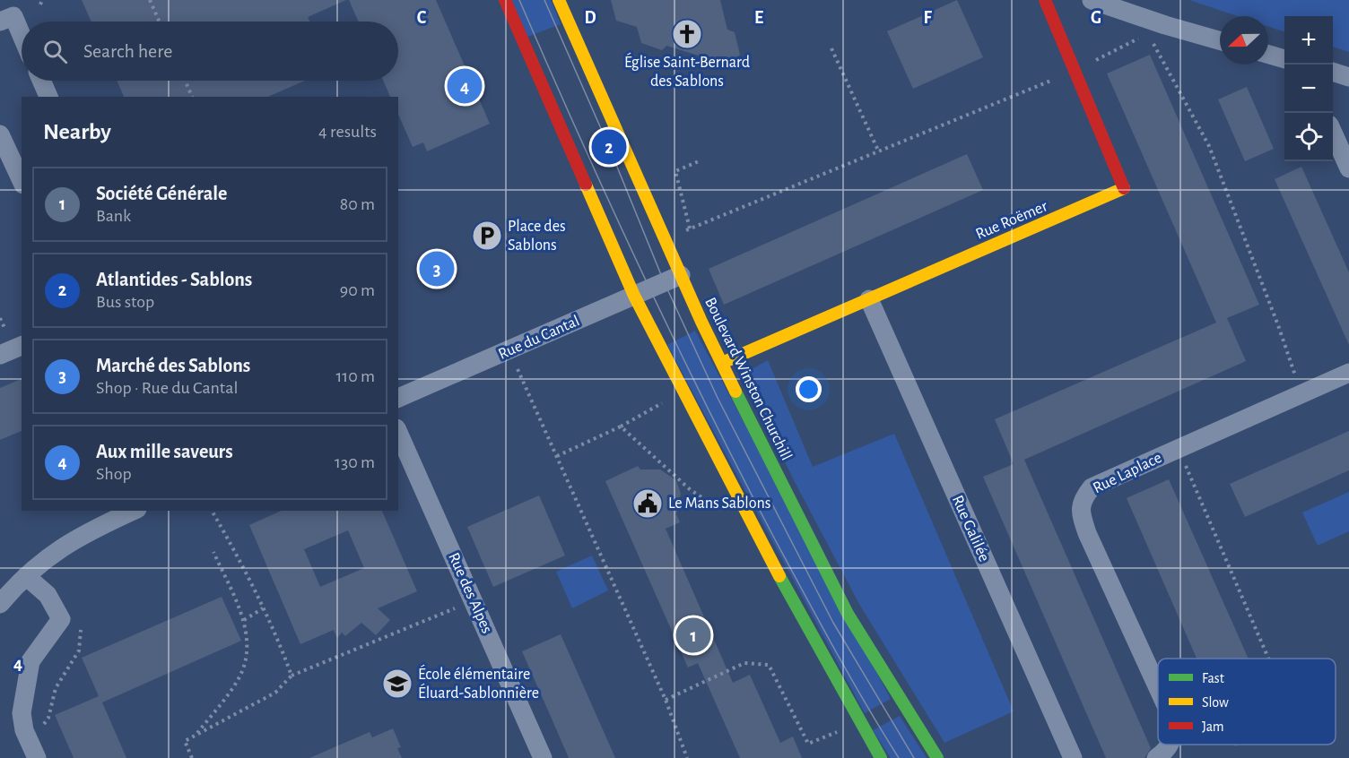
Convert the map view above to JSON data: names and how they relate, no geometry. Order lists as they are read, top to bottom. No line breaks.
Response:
{"streets":{"street":["Rue Roëmer","Rue du Cantal","Boulevard Winston Churchill","Rue Laplace","Rue Galilée","Rue des Alpes"]},"crossings":[["Rue Roëmer","Boulevard Winston Churchill"],["Rue Roëmer","Rue Galilée"],["Rue du Cantal","Boulevard Winston Churchill"]],"places":{"church":["Église Saint-Bernard des Sablons"],"parking":["Place des Sablons"],"public building":["Le Mans Sablons"],"school or university":["École élémentaire Éluard-Sablonnière"]},"legend":["Fast","Slow","Jam"],"north":"left","page":{"map_buttons":["+","−"],"search":"Search here","pins":["4","2","3","1"],"heading":["Nearby","4 results"],"list":[{"mark":"1","name":"Société Générale","note":"Bank","value":"80 m"},{"mark":"2","name":"Atlantides - Sablons","note":"Bus stop","value":"90 m"},{"mark":"3","name":"Marché des Sablons","note":"Shop · Rue du Cantal","value":"110 m"},{"mark":"4","name":"Aux mille saveurs","note":"Shop","value":"130 m"}]},"grid":{"columns":["C","D","E","F","G"],"rows":["4"]}}
